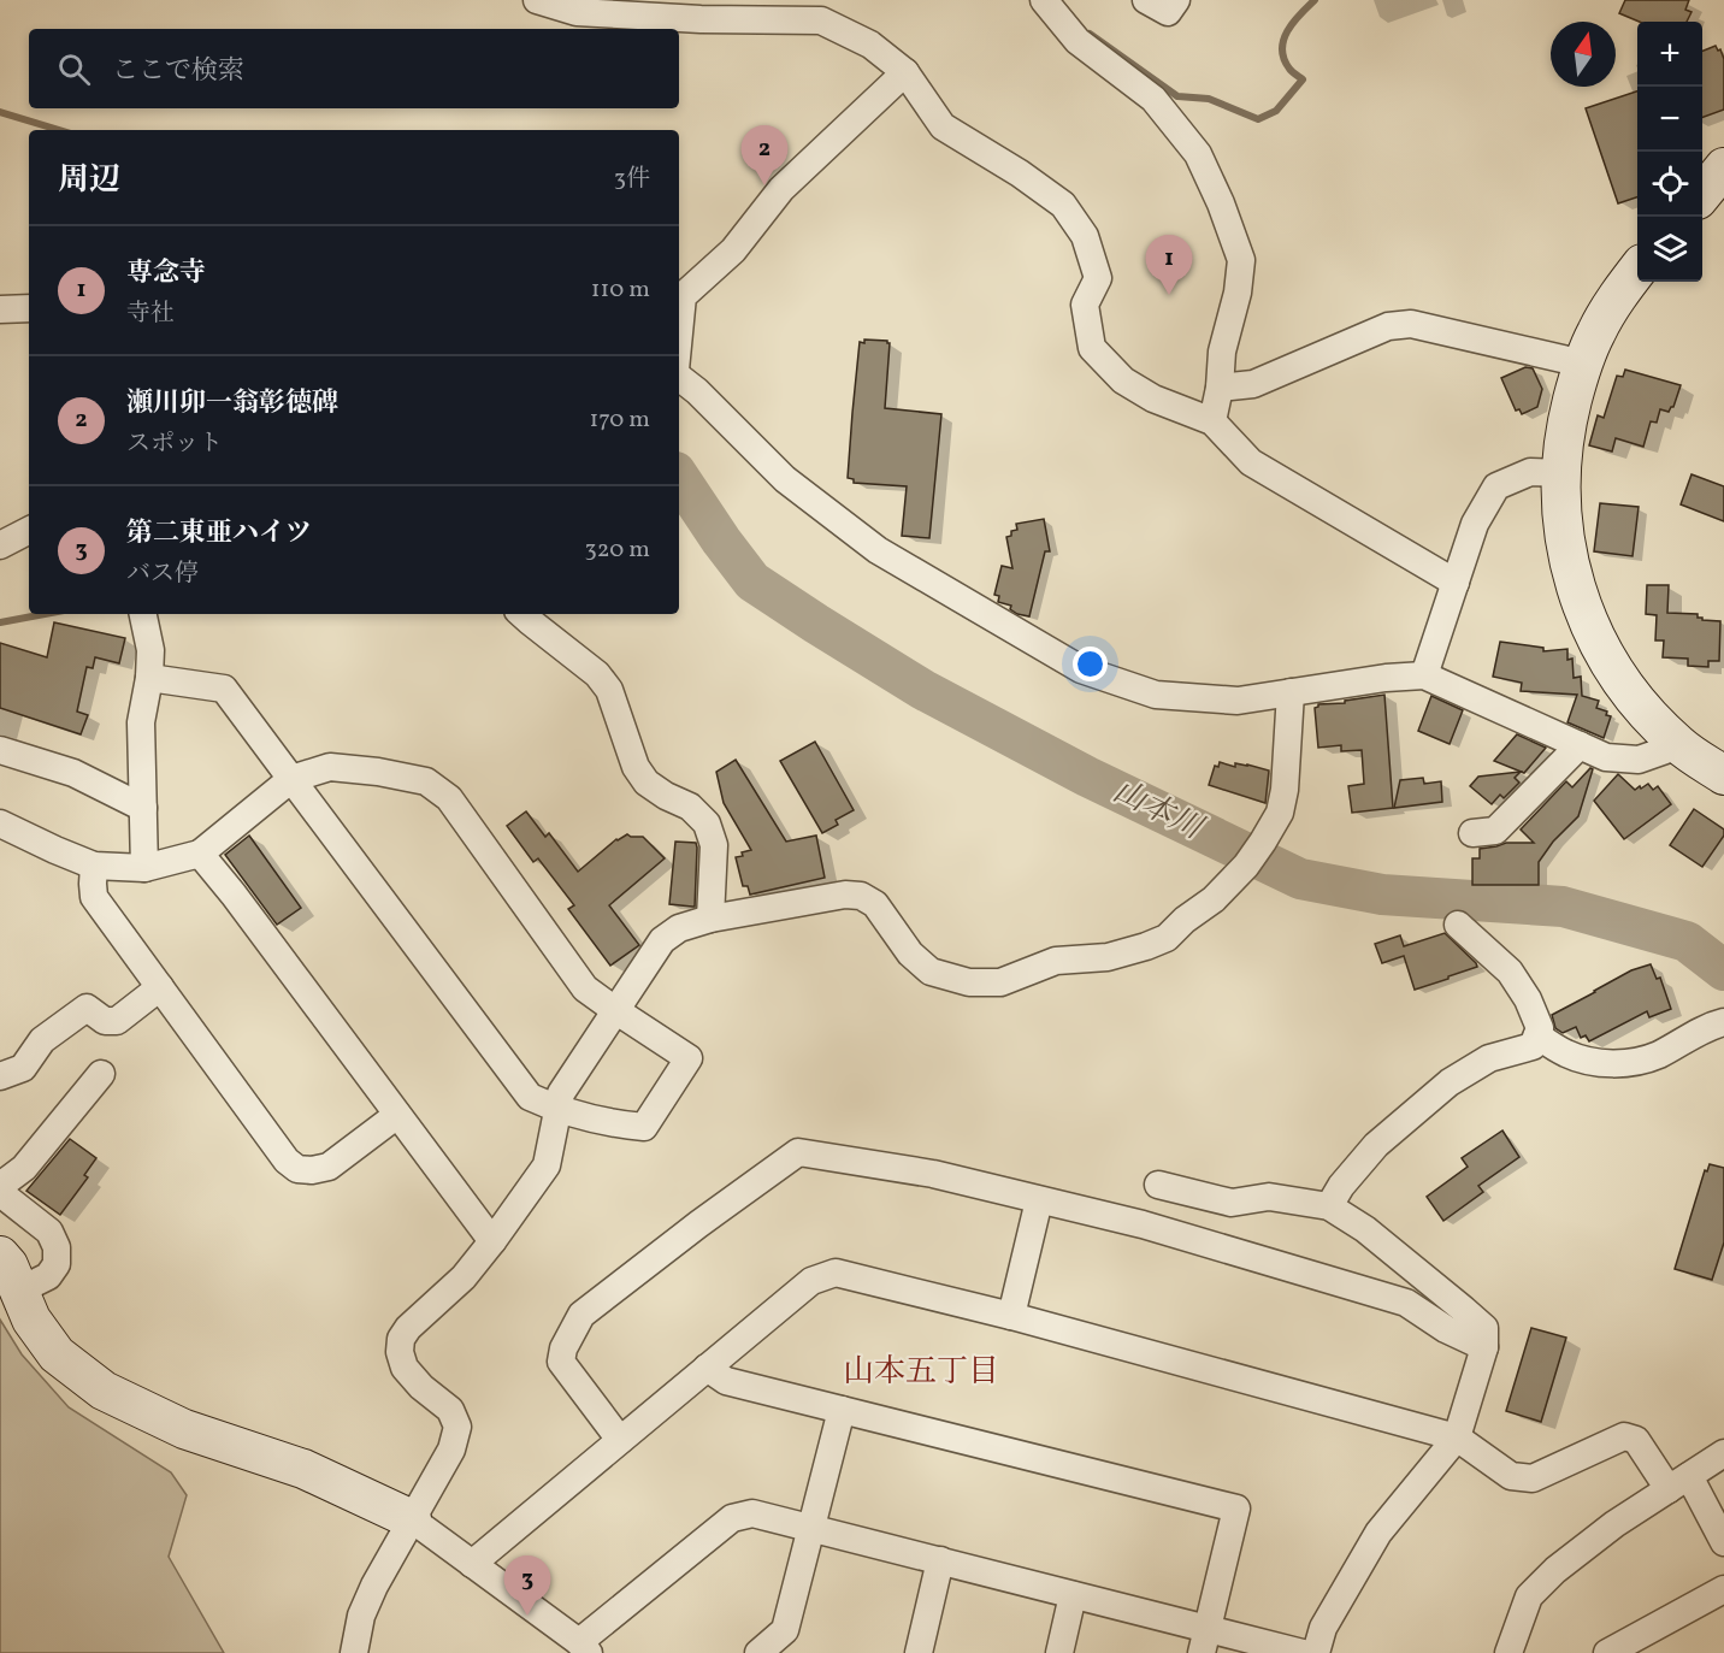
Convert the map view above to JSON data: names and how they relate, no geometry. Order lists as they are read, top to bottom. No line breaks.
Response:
{"districts":["山本五丁目"],"water":["山本川"],"north":"top","page":{"map_buttons":["+","−"],"search":"ここで検索","pins":["2","1","3"],"heading":["周辺","3件"],"list":[{"mark":"1","name":"専念寺","note":"寺社","value":"110 m"},{"mark":"2","name":"瀬川卯一翁彰徳碑","note":"スポット","value":"170 m"},{"mark":"3","name":"第二東亜ハイツ","note":"バス停","value":"320 m"}]}}
